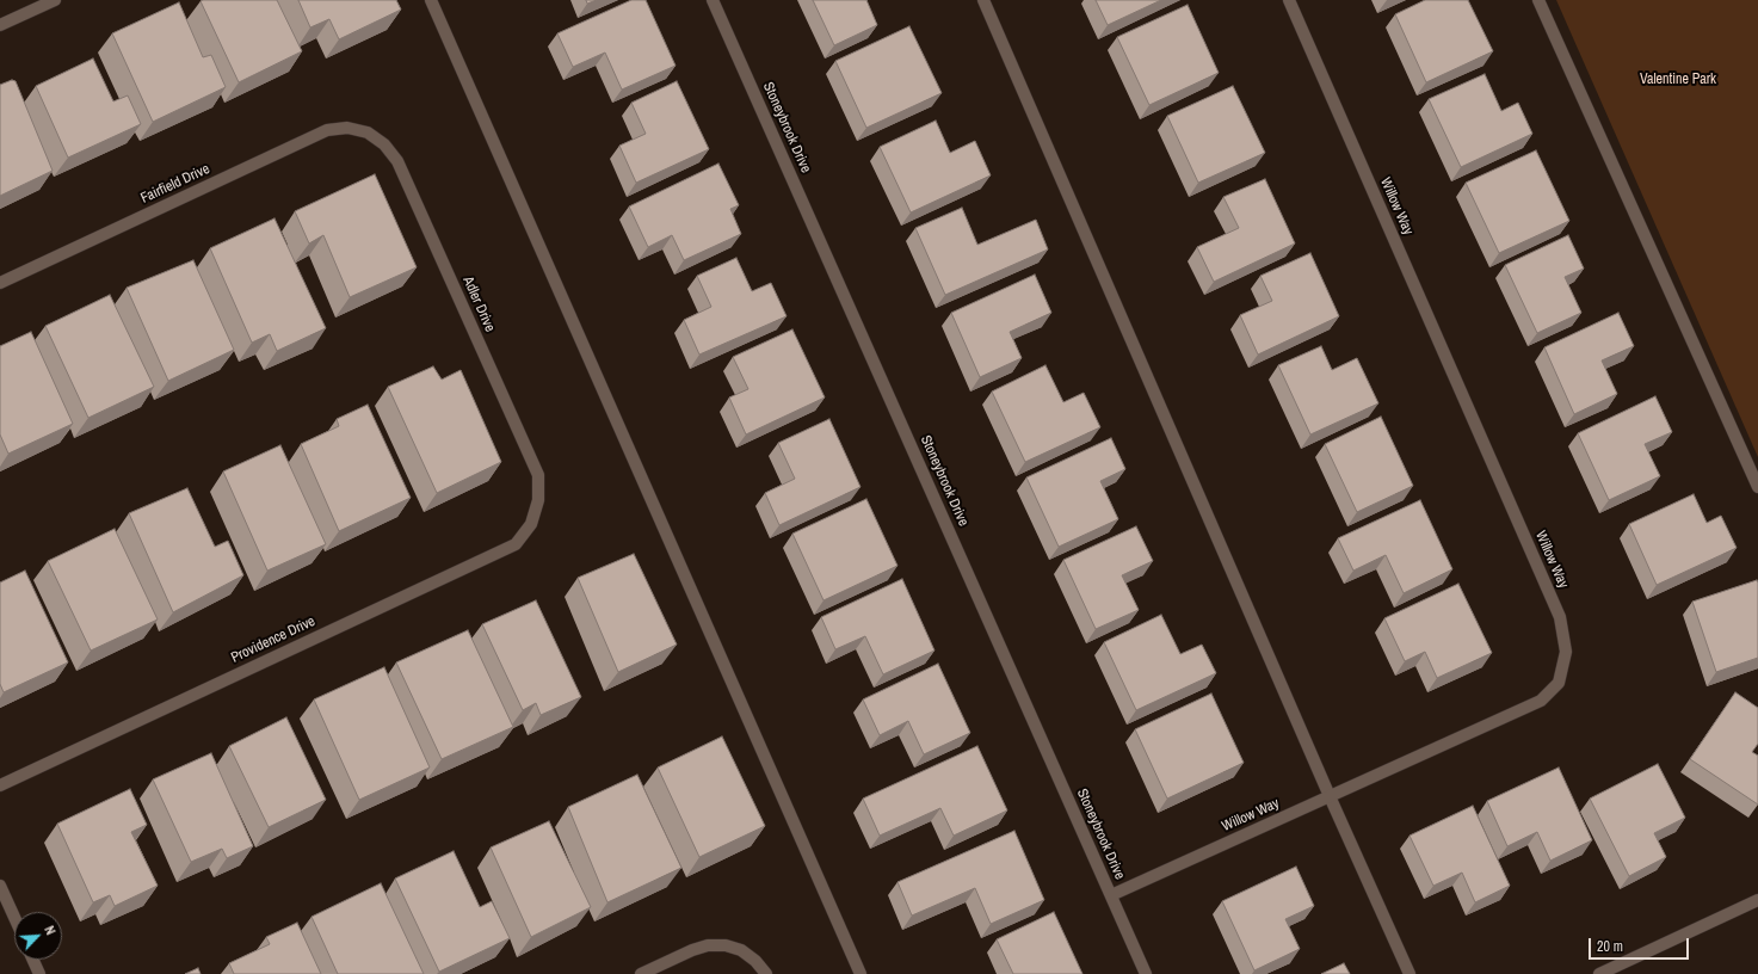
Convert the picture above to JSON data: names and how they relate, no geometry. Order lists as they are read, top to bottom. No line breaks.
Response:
{"streets":{"street":["Stoneybrook Drive","Fairfield Drive","Willow Way","Adler Drive","Providence Drive"]},"crossings":[["Stoneybrook Drive","Willow Way"],["Fairfield Drive","Adler Drive"],["Adler Drive","Providence Drive"]],"parks":["Valentine Park"],"scale_bar":"20 m","north":"top right"}
